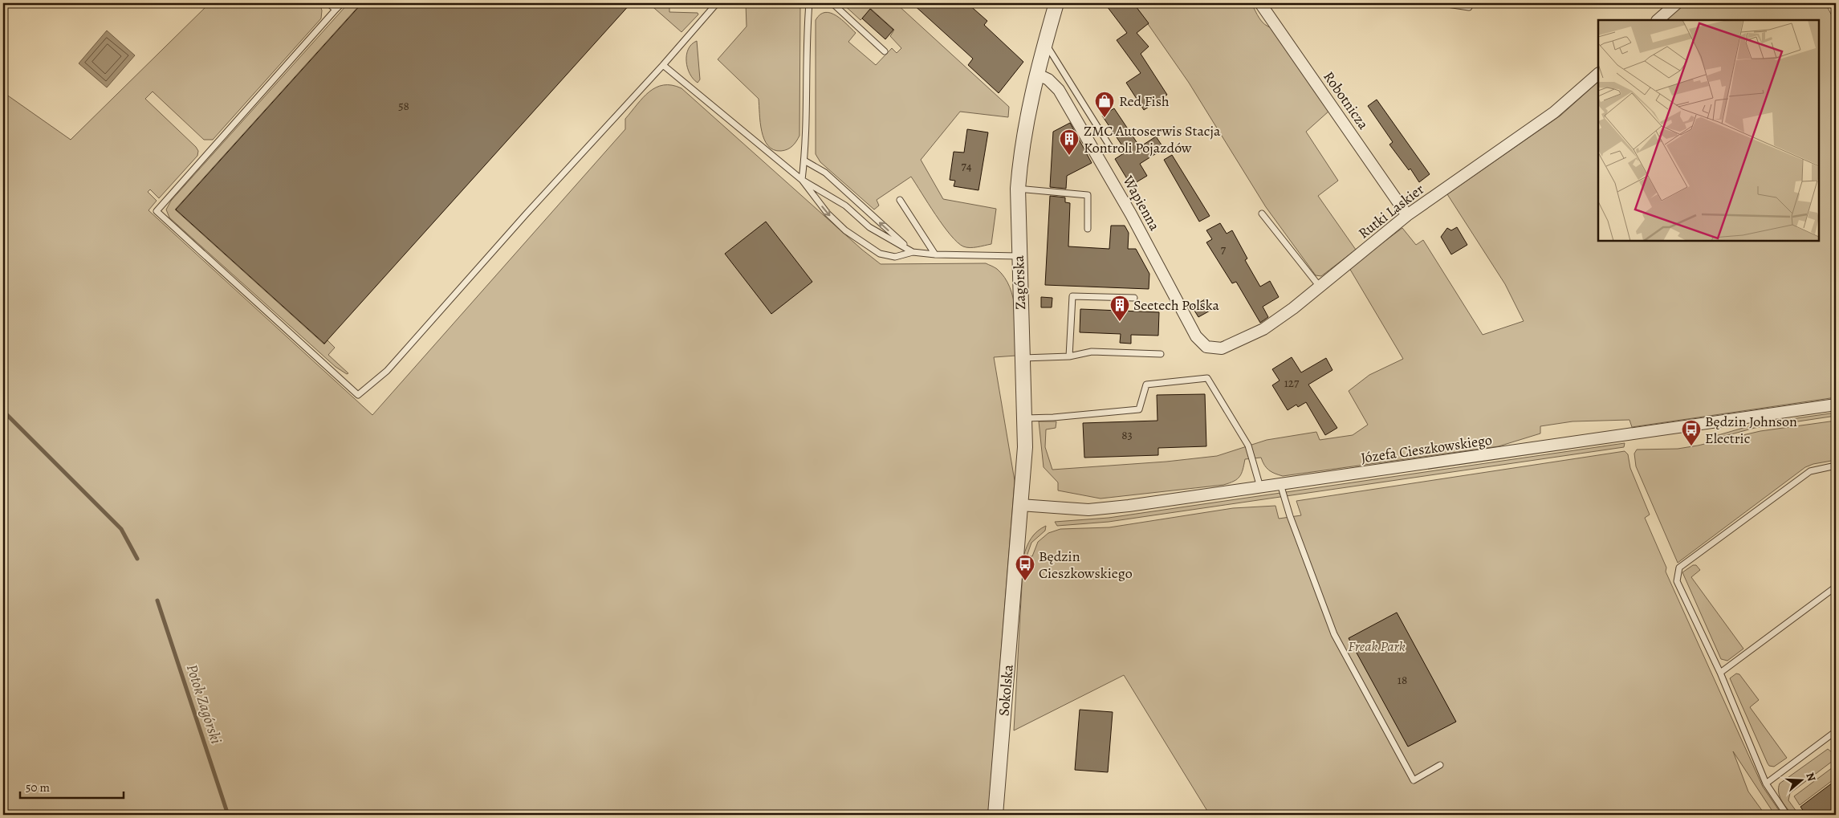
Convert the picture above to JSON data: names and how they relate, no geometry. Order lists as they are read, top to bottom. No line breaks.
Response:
{"streets":{"street":["Robotnicza","Wapienna","Rutki Laskier","Zagórska","Józefa Cieszkowskiego","Sokolska"]},"crossings":[["Robotnicza","Rutki Laskier"],["Wapienna","Rutki Laskier"],["Wapienna","Zagórska"],["Zagórska","Józefa Cieszkowskiego"],["Zagórska","Sokolska"]],"water":["Potok Zagórski"],"parks":["Freak Park"],"places":{"shop":["Red Fish"],"building":["ZMC Autoserwis Stacja Kontroli Pojazdów","Seetech Polska"],"bus stop":["Będzin Johnson Electric","Będzin Cieszkowskiego"]},"house_numbers":["58","74","7","127","83","18"],"scale_bar":"50 m","north":"right"}
